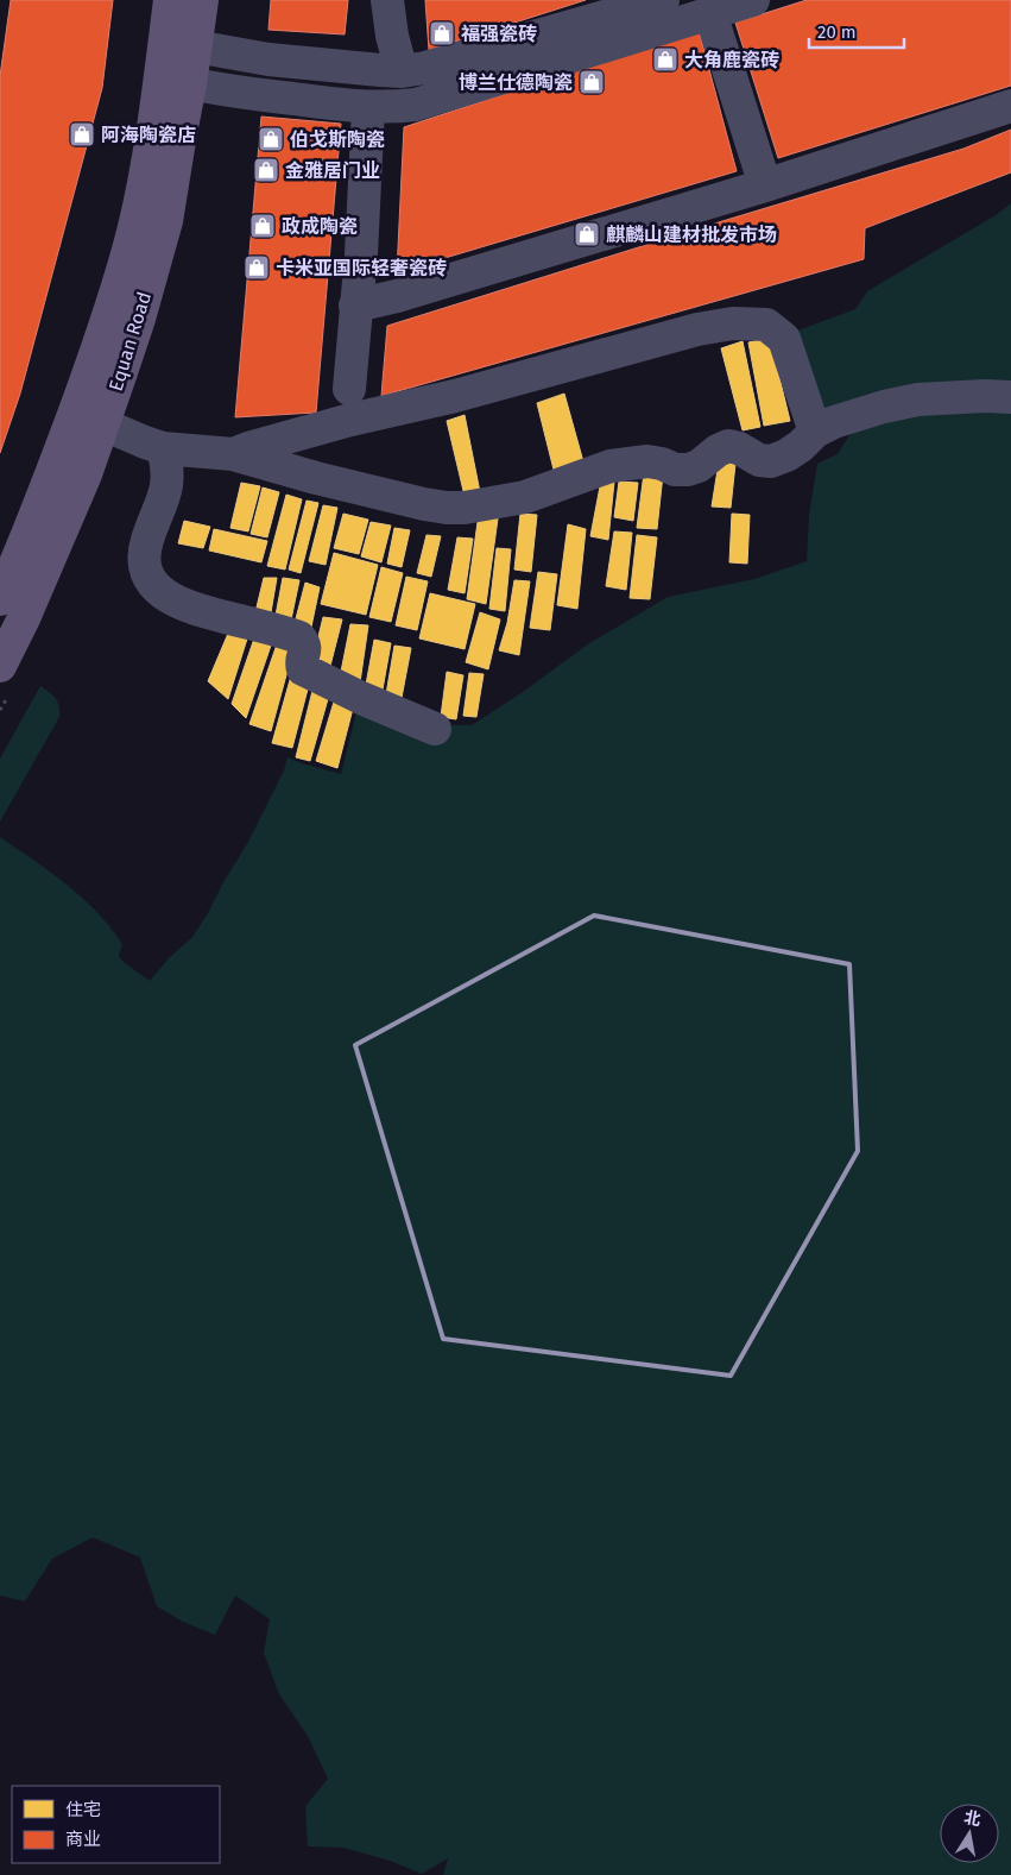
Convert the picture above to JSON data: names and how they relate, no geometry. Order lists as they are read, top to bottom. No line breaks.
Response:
{"streets":{"main road":["Equan Road"]},"places":{"shop":["福强瓷砖","大角鹿瓷砖","博兰仕德陶瓷","阿海陶瓷店","伯戈斯陶瓷","金雅居门业","政成陶瓷","麒麟山建材批发市场","卡米亚国际轻奢瓷砖"]},"legend":["住宅","商业"],"scale_bar":"20 m","north":"top"}
